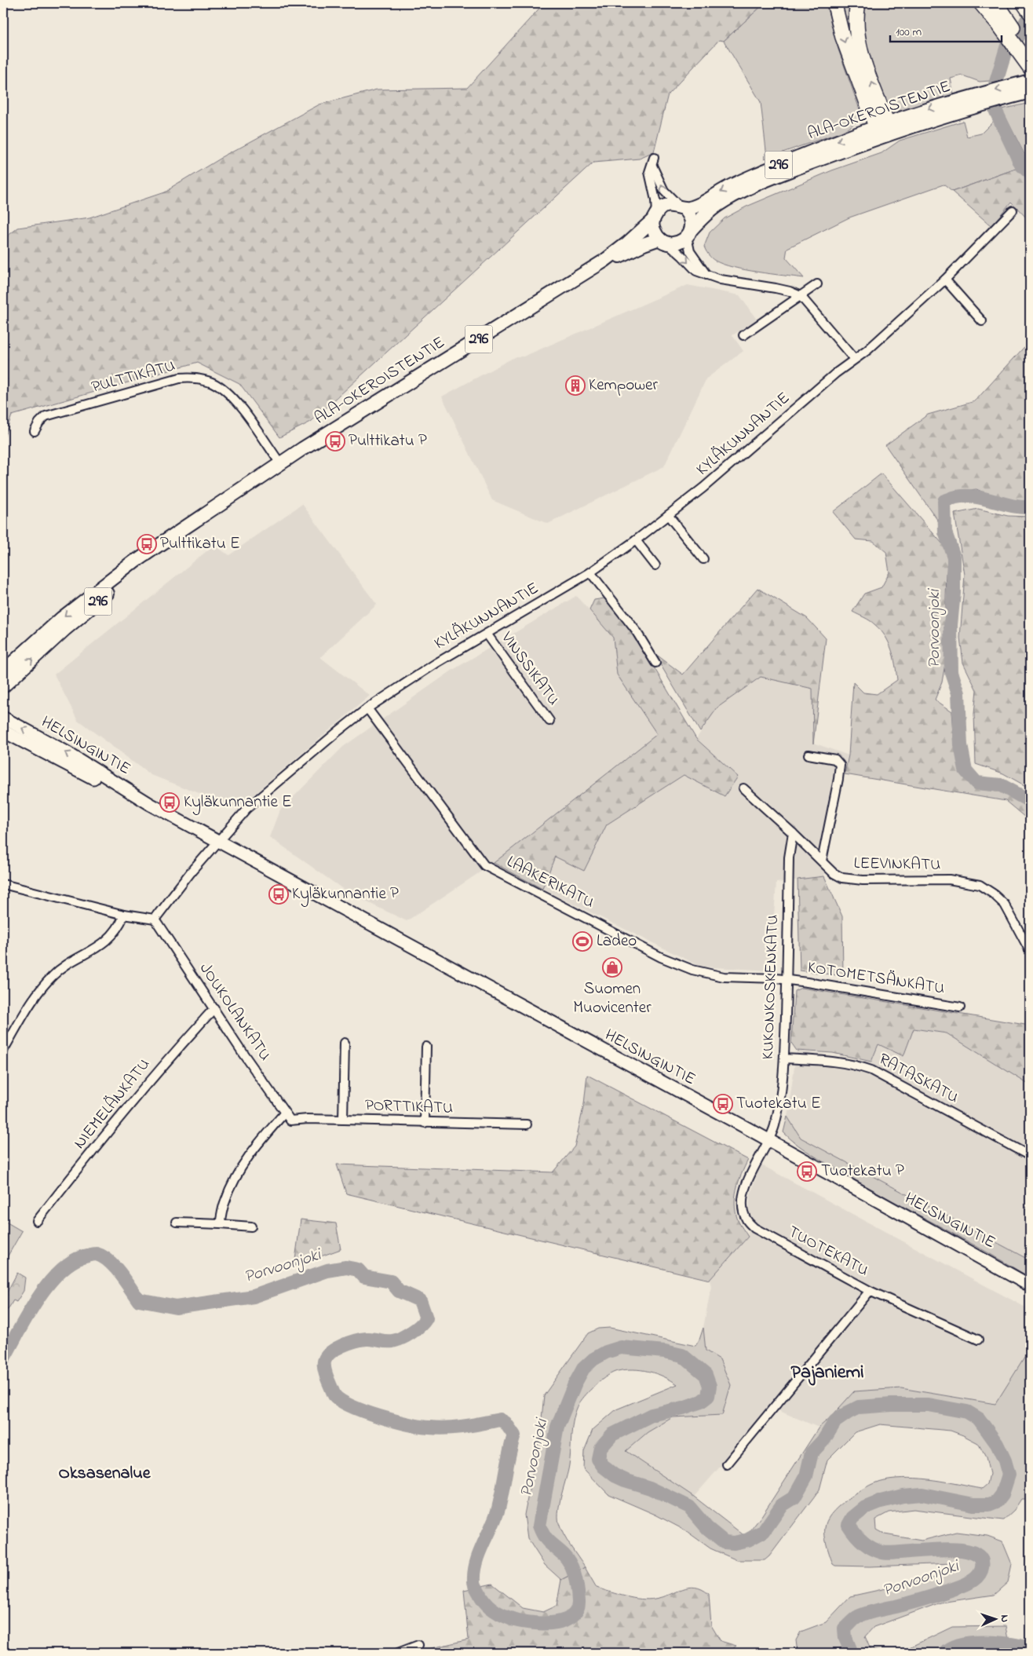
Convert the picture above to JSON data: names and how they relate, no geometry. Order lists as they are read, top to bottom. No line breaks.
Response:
{"streets":{"main road":["ALA-OKEROISTENTIE","296","HELSINGINTIE"],"street":["PULTTIKATU","KYLÄKUNNANTIE","VINSSIKATU","LEEVINKATU","LAAKERIKATU","KOTOMETSÄNKATU","KUKONKOSKENKATU","JOUKOLANKATU","RATASKATU","NIEMELÄNKATU","PORTTIKATU","TUOTEKATU"]},"crossings":[["ALA-OKEROISTENTIE","PULTTIKATU"],["KYLÄKUNNANTIE","VINSSIKATU"],["KYLÄKUNNANTIE","HELSINGINTIE"],["KYLÄKUNNANTIE","LAAKERIKATU"],["KYLÄKUNNANTIE","JOUKOLANKATU"],["HELSINGINTIE","KUKONKOSKENKATU"],["HELSINGINTIE","TUOTEKATU"],["LEEVINKATU","KUKONKOSKENKATU"],["LAAKERIKATU","KOTOMETSÄNKATU"],["LAAKERIKATU","KUKONKOSKENKATU"],["KOTOMETSÄNKATU","KUKONKOSKENKATU"],["KUKONKOSKENKATU","RATASKATU"],["KUKONKOSKENKATU","TUOTEKATU"],["JOUKOLANKATU","NIEMELÄNKATU"],["JOUKOLANKATU","PORTTIKATU"]],"districts":["Pajaniemi","Oksasenalue"],"water":["Porvoonjoki"],"places":{"building":["Kempower"],"bus stop":["Pulttikatu P","Pulttikatu E","Kyläkunnantie E","Kyläkunnantie P","Tuotekatu E","Tuotekatu P"],"sports":["Ladeo"],"shop":["Suomen Muovicenter"]},"scale_bar":"100 m","north":"right"}
